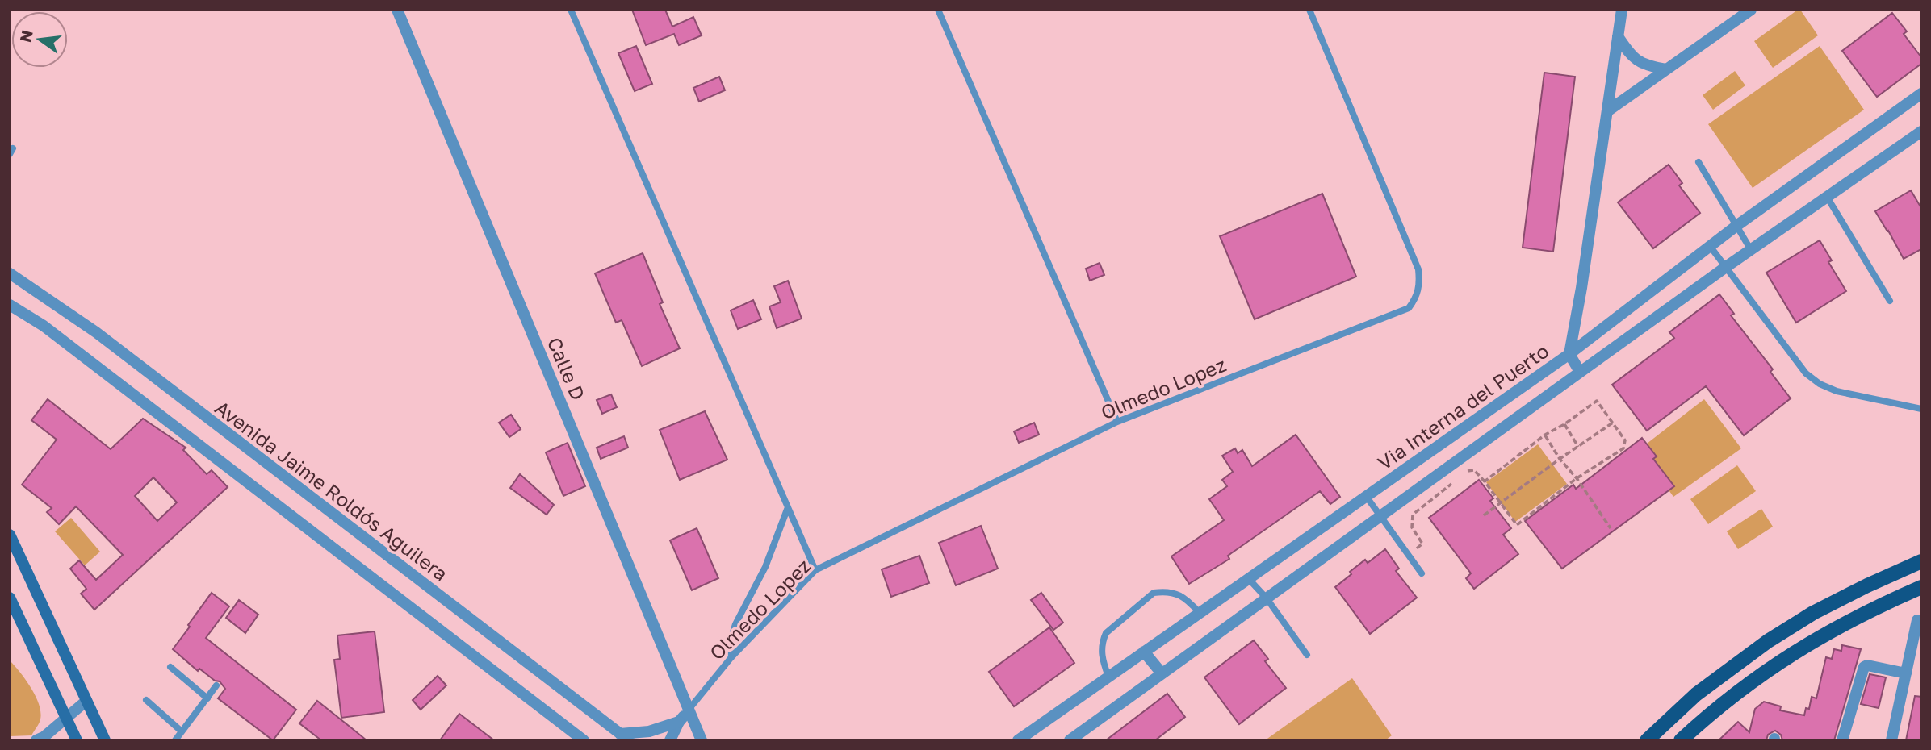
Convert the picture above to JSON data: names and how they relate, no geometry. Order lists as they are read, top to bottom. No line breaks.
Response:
{"streets":{"street":["Calle D","Via Interna del Puerto","Avenida Jaime Roldós Aguilera"],"lane":["Olmedo Lopez"]},"crossings":[["Calle D","Olmedo Lopez"]],"north":"left"}
